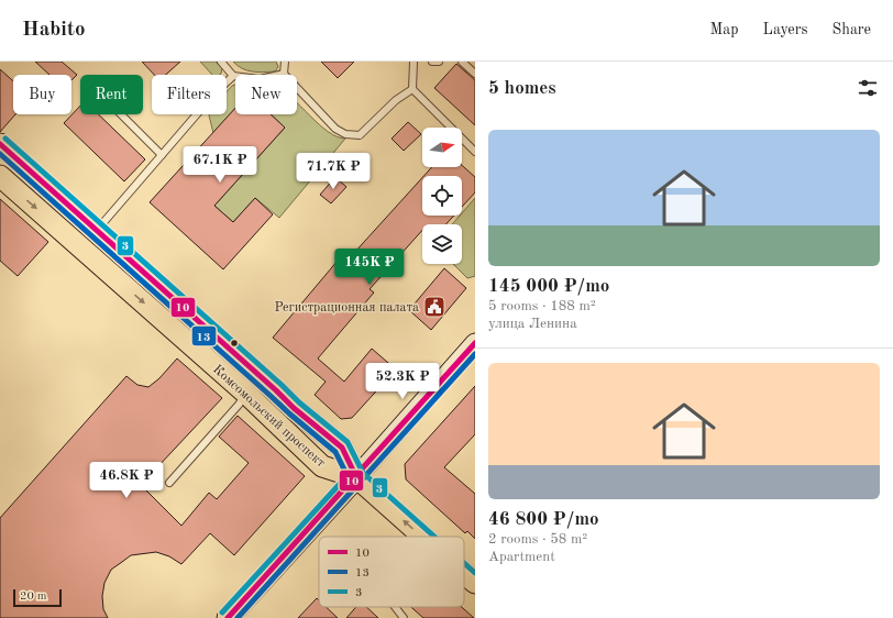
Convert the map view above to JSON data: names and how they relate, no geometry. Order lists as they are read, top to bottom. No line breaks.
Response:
{"streets":{"main road":["Комсомольский проспект"]},"places":{"public building":["Регистрационная палата"]},"lines":["transit line 3","transit line 10","transit line 13"],"legend":["10","13","3"],"scale_bar":"20 m","north":"right","page":{"header":"Habito","nav":["Map","Layers","Share"],"heading":"5 homes","chip":["Buy","Rent","Filters","New"],"list":[{"name":"145 000 ₽/mo","note":"5 rooms · 188 m² · улица Ленина"},{"name":"46 800 ₽/mo","note":"2 rooms · 58 m² · Apartment"}],"price":["67.1K ₽","71.7K ₽","145K ₽","52.3K ₽","46.8K ₽"],"scale":"20 m"}}
